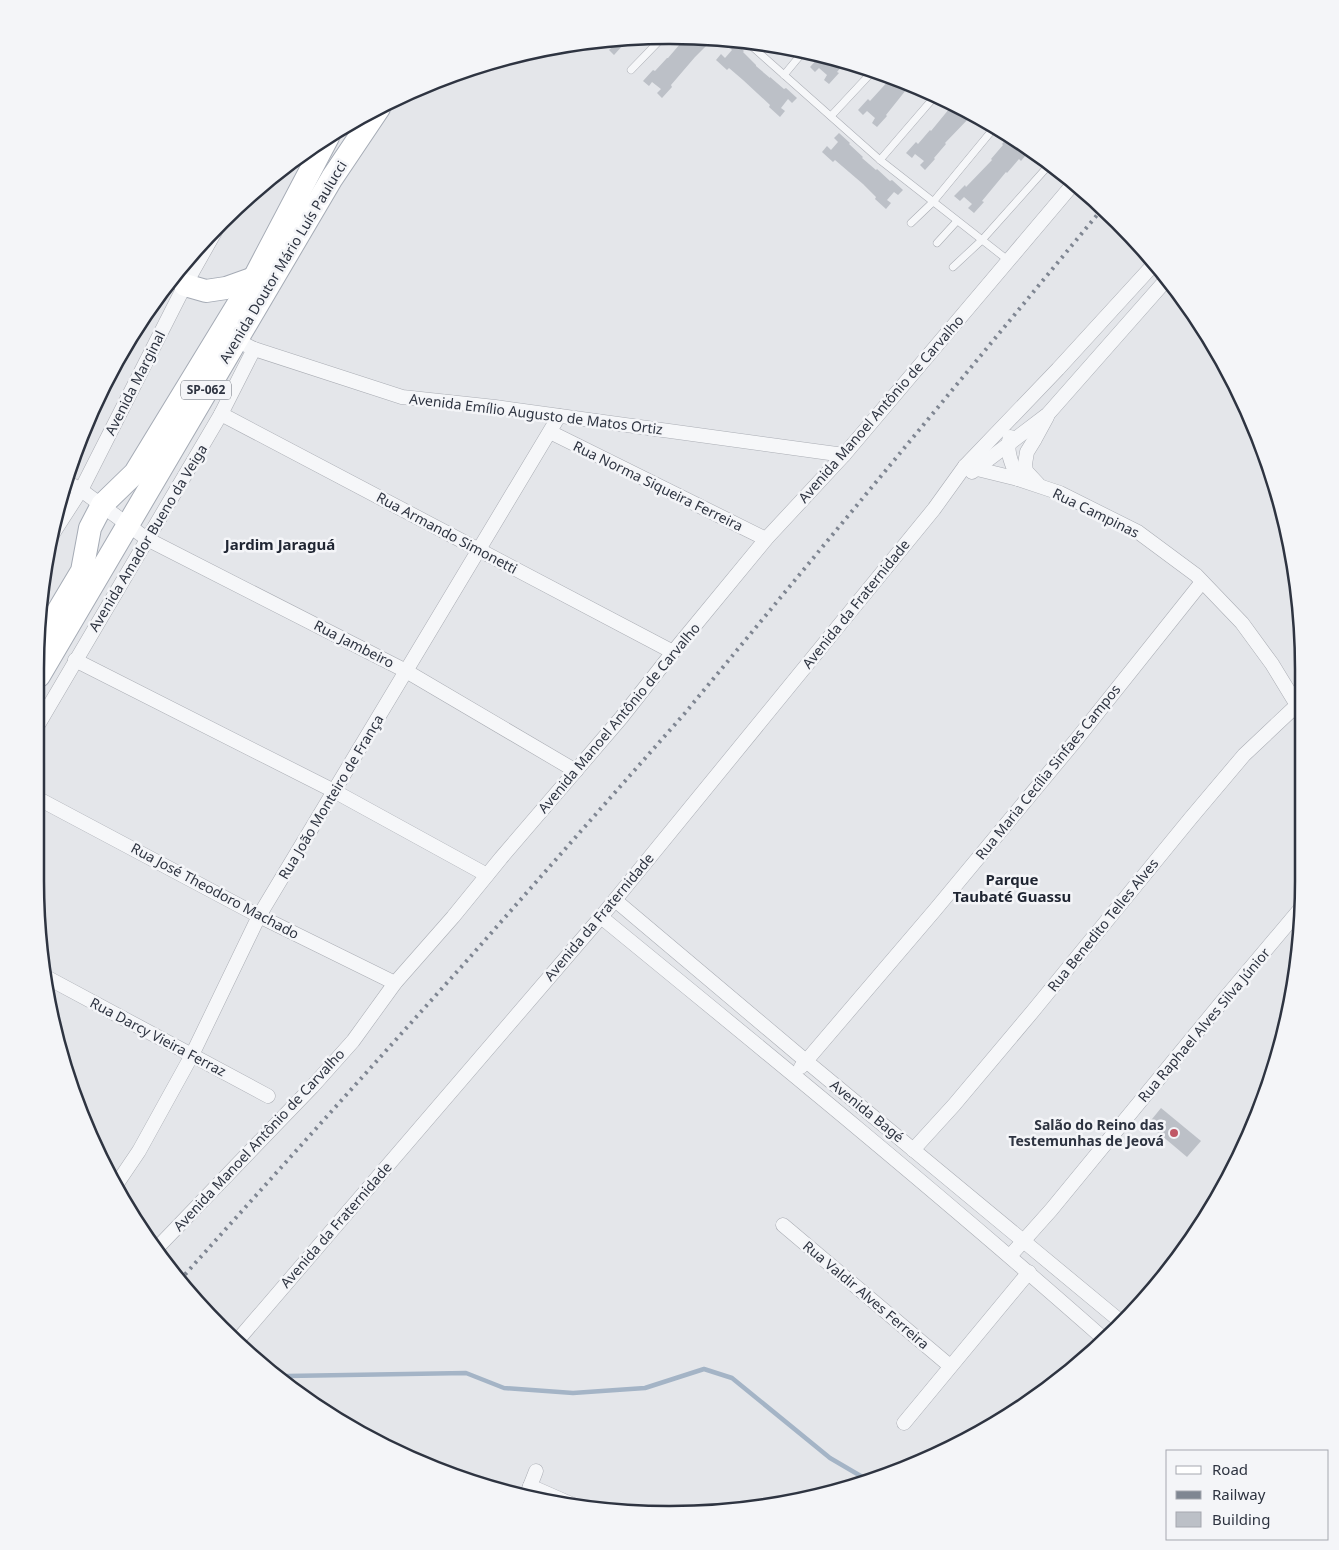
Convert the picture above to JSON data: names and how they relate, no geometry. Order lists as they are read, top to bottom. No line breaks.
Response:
{"streets":{"main road":["Avenida Doutor Mário Luís Paulucci","SP-062"],"street":["Avenida Marginal","Avenida Manoel Antônio de Carvalho","Avenida Emílio Augusto de Matos Ortiz","Rua Norma Siqueira Ferreira","Rua Campinas","Rua Armando Simonetti","Avenida Amador Bueno da Veiga","Avenida da Fraternidade","Rua Jambeiro","Rua Maria Cecília Sinfaes Campos","Rua João Monteiro de França","Rua José Theodoro Machado","Rua Benedito Telles Alves","Rua Raphael Alves Silva Júnior","Rua Darcy Vieira Ferraz","Avenida Bagé","Rua Valdir Alves Ferreira"]},"crossings":[["Avenida Doutor Mário Luís Paulucci","Avenida Emílio Augusto de Matos Ortiz"],["Avenida Doutor Mário Luís Paulucci","Avenida Amador Bueno da Veiga"],["Avenida Doutor Mário Luís Paulucci","Rua Jambeiro"],["Avenida Marginal","Rua Jambeiro"],["Avenida Manoel Antônio de Carvalho","Avenida Emílio Augusto de Matos Ortiz"],["Avenida Manoel Antônio de Carvalho","Rua Norma Siqueira Ferreira"],["Avenida Manoel Antônio de Carvalho","Rua Armando Simonetti"],["Avenida Manoel Antônio de Carvalho","Rua Jambeiro"],["Avenida Manoel Antônio de Carvalho","Rua José Theodoro Machado"],["Avenida Emílio Augusto de Matos Ortiz","Avenida Amador Bueno da Veiga"],["Avenida Emílio Augusto de Matos Ortiz","Rua João Monteiro de França"],["Rua Norma Siqueira Ferreira","Rua João Monteiro de França"],["Rua Campinas","Avenida da Fraternidade"],["Rua Campinas","Rua Maria Cecília Sinfaes Campos"],["Rua Armando Simonetti","Avenida Amador Bueno da Veiga"],["Rua Armando Simonetti","Rua João Monteiro de França"],["Avenida Amador Bueno da Veiga","Rua Jambeiro"],["Avenida da Fraternidade","Avenida Bagé"],["Rua Jambeiro","Rua João Monteiro de França"],["Rua Maria Cecília Sinfaes Campos","Avenida Bagé"],["Rua João Monteiro de França","Rua José Theodoro Machado"],["Rua João Monteiro de França","Rua Darcy Vieira Ferraz"],["Rua Benedito Telles Alves","Avenida Bagé"],["Rua Raphael Alves Silva Júnior","Avenida Bagé"]],"districts":["Jardim Jaraguá","Parque Taubaté Guassu"],"places":["Salão do Reino das Testemunhas de Jeová"],"legend":["Road","Railway","Building"]}
